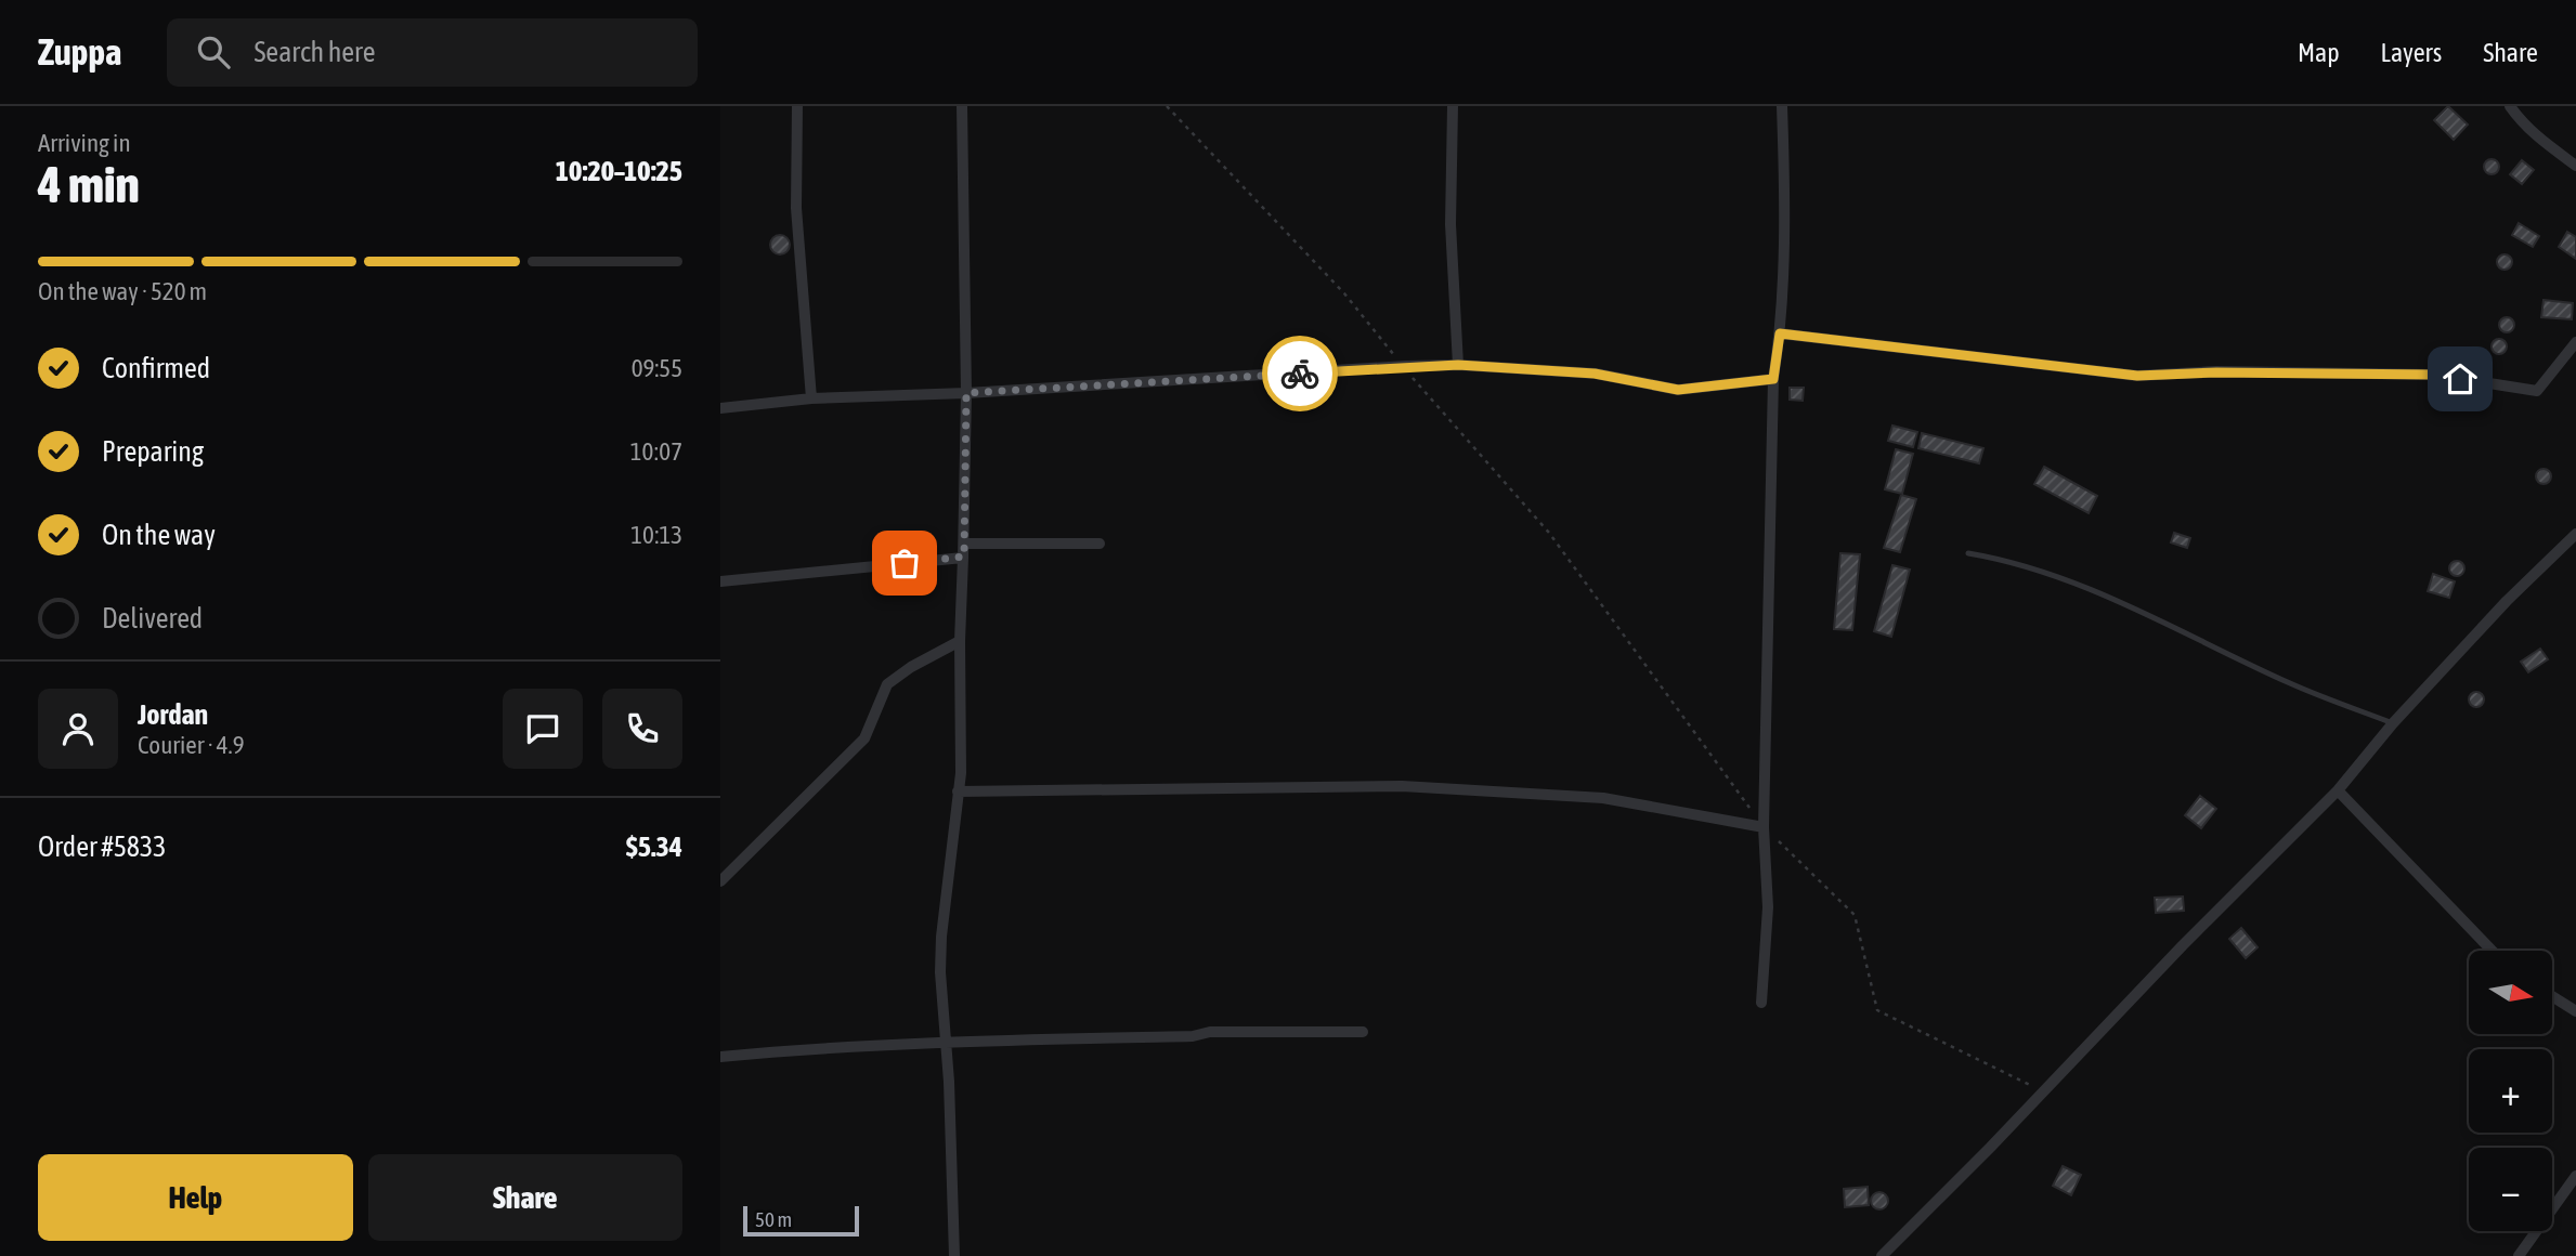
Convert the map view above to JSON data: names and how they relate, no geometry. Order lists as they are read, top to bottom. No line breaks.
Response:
{"scale_bar":"50 m","north":"right","page":{"header":"Zuppa","search":"Search here","nav":["Map","Layers","Share"],"heading":["4 min","Arriving in","10:20–10:25"],"panel":["Jordan","Courier · 4.9","Order #5833","$5.34"],"bar":"On the way · 520 m","list":[["Confirmed","09:55"],["Preparing","10:07"],["On the way","10:13"],"Delivered"],"map_buttons":["+","−"],"buttons":["Help","Share"],"scale":"50 m"}}
